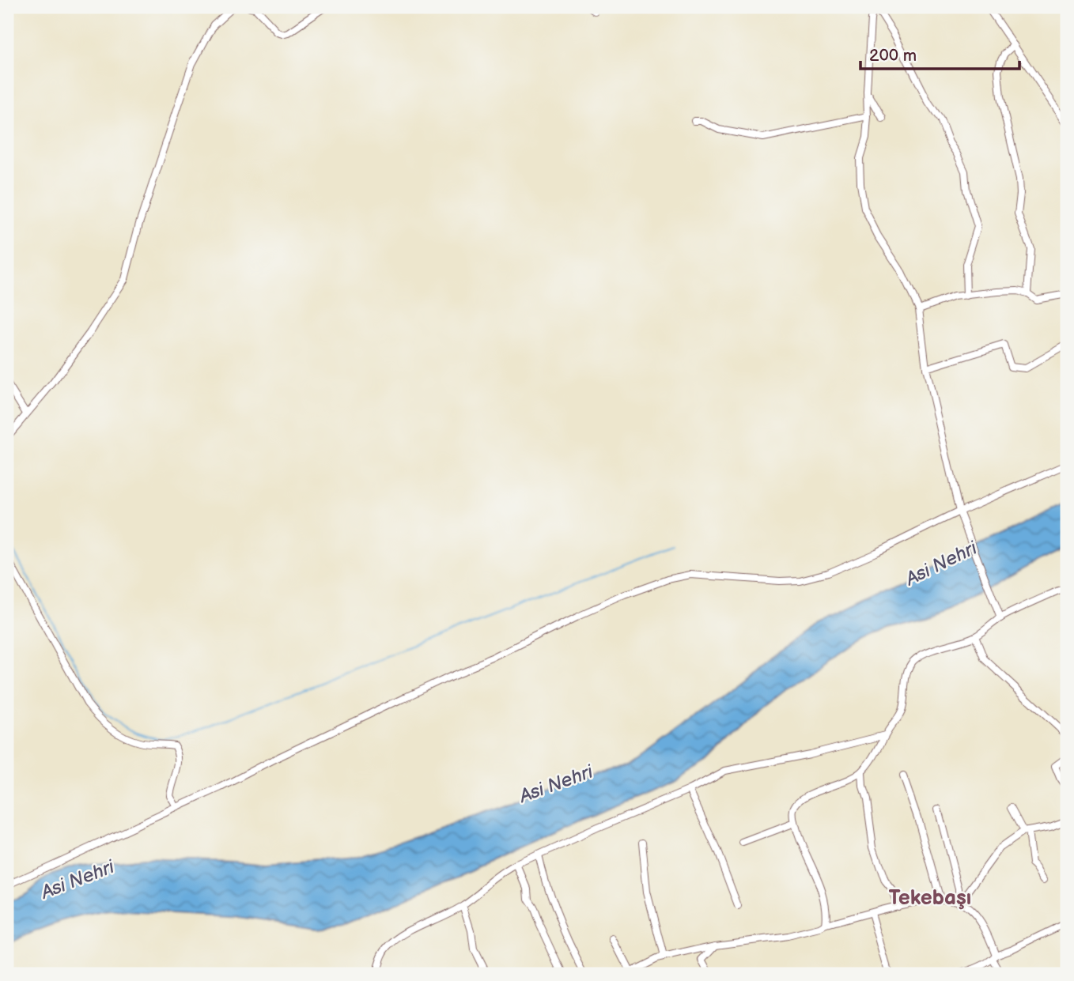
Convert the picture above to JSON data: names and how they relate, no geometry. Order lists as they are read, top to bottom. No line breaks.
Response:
{"districts":["Tekebaşı"],"water":["Asi Nehri"],"scale_bar":"200 m"}
